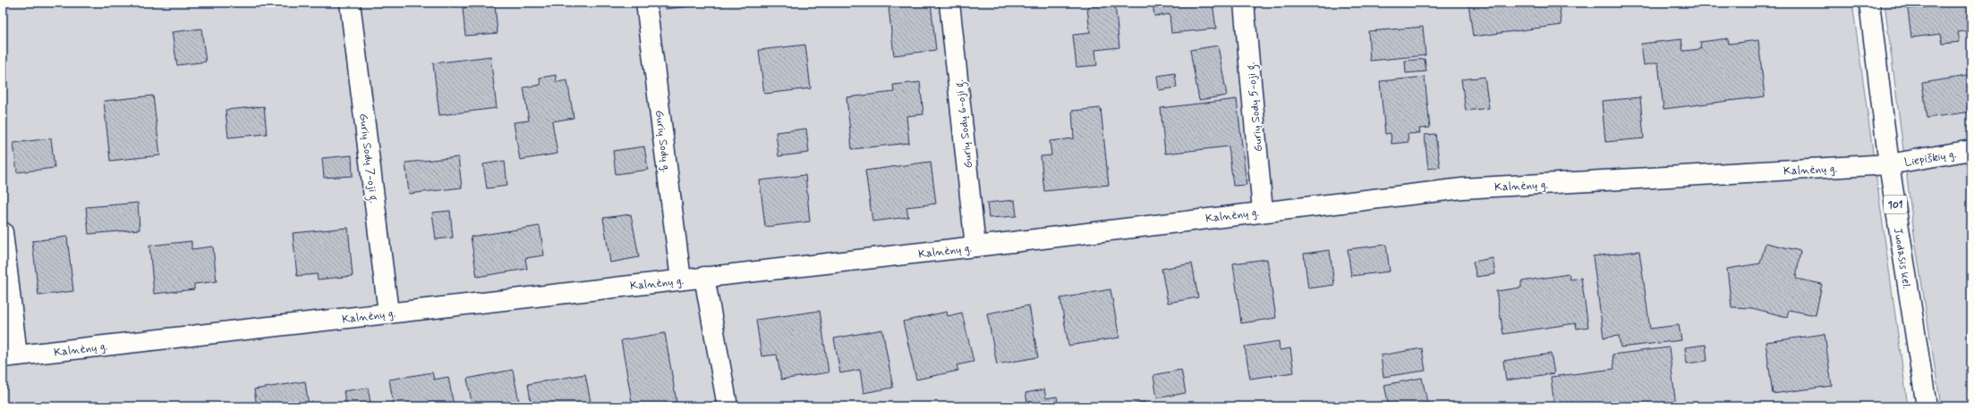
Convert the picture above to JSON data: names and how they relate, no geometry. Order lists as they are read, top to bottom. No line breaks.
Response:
{"streets":{"street":["Gurių Sodų 5-oji g.","Gurių Sodų 6-oji g.","Gurių Sodų g.","Liepiškių g.","Gurių Sodų 7-oji g.","Kalnėnų g.","101","Juodasis kel."]},"crossings":[["Gurių Sodų 5-oji g.","Kalnėnų g."],["Gurių Sodų 6-oji g.","Kalnėnų g."],["Gurių Sodų g.","Kalnėnų g."],["Liepiškių g.","Kalnėnų g."],["Liepiškių g.","Juodasis kel."],["Gurių Sodų 7-oji g.","Kalnėnų g."],["Kalnėnų g.","Juodasis kel."]]}
